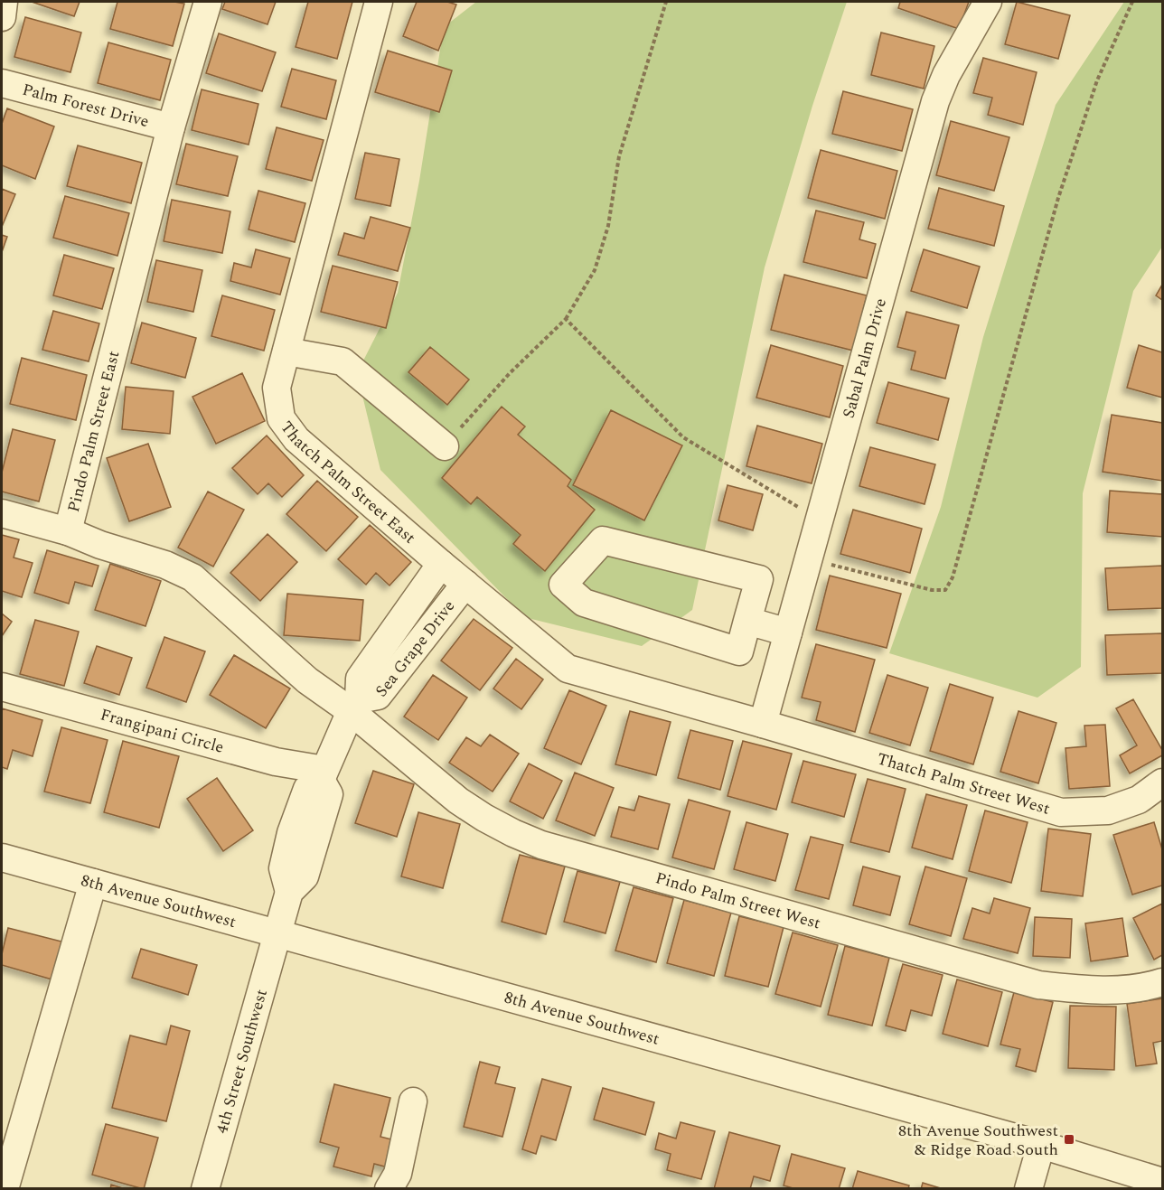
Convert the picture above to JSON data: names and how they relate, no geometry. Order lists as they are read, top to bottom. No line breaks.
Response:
{"streets":{"street":["Palm Forest Drive","Sabal Palm Drive","Pindo Palm Street East","Thatch Palm Street East","Sea Grape Drive","Frangipani Circle","Thatch Palm Street West","Pindo Palm Street West","8th Avenue Southwest","4th Street Southwest"]},"crossings":[["Palm Forest Drive","Pindo Palm Street East"],["Sabal Palm Drive","Thatch Palm Street East"],["Sabal Palm Drive","Thatch Palm Street West"],["Pindo Palm Street East","Sea Grape Drive"],["Pindo Palm Street East","Pindo Palm Street West"],["Thatch Palm Street East","Sea Grape Drive"],["Thatch Palm Street East","Thatch Palm Street West"],["Sea Grape Drive","Frangipani Circle"],["Sea Grape Drive","Pindo Palm Street West"],["Sea Grape Drive","8th Avenue Southwest"],["Sea Grape Drive","4th Street Southwest"],["8th Avenue Southwest","4th Street Southwest"]],"places":{"transit":["8th Avenue Southwest & Ridge Road South"]}}
